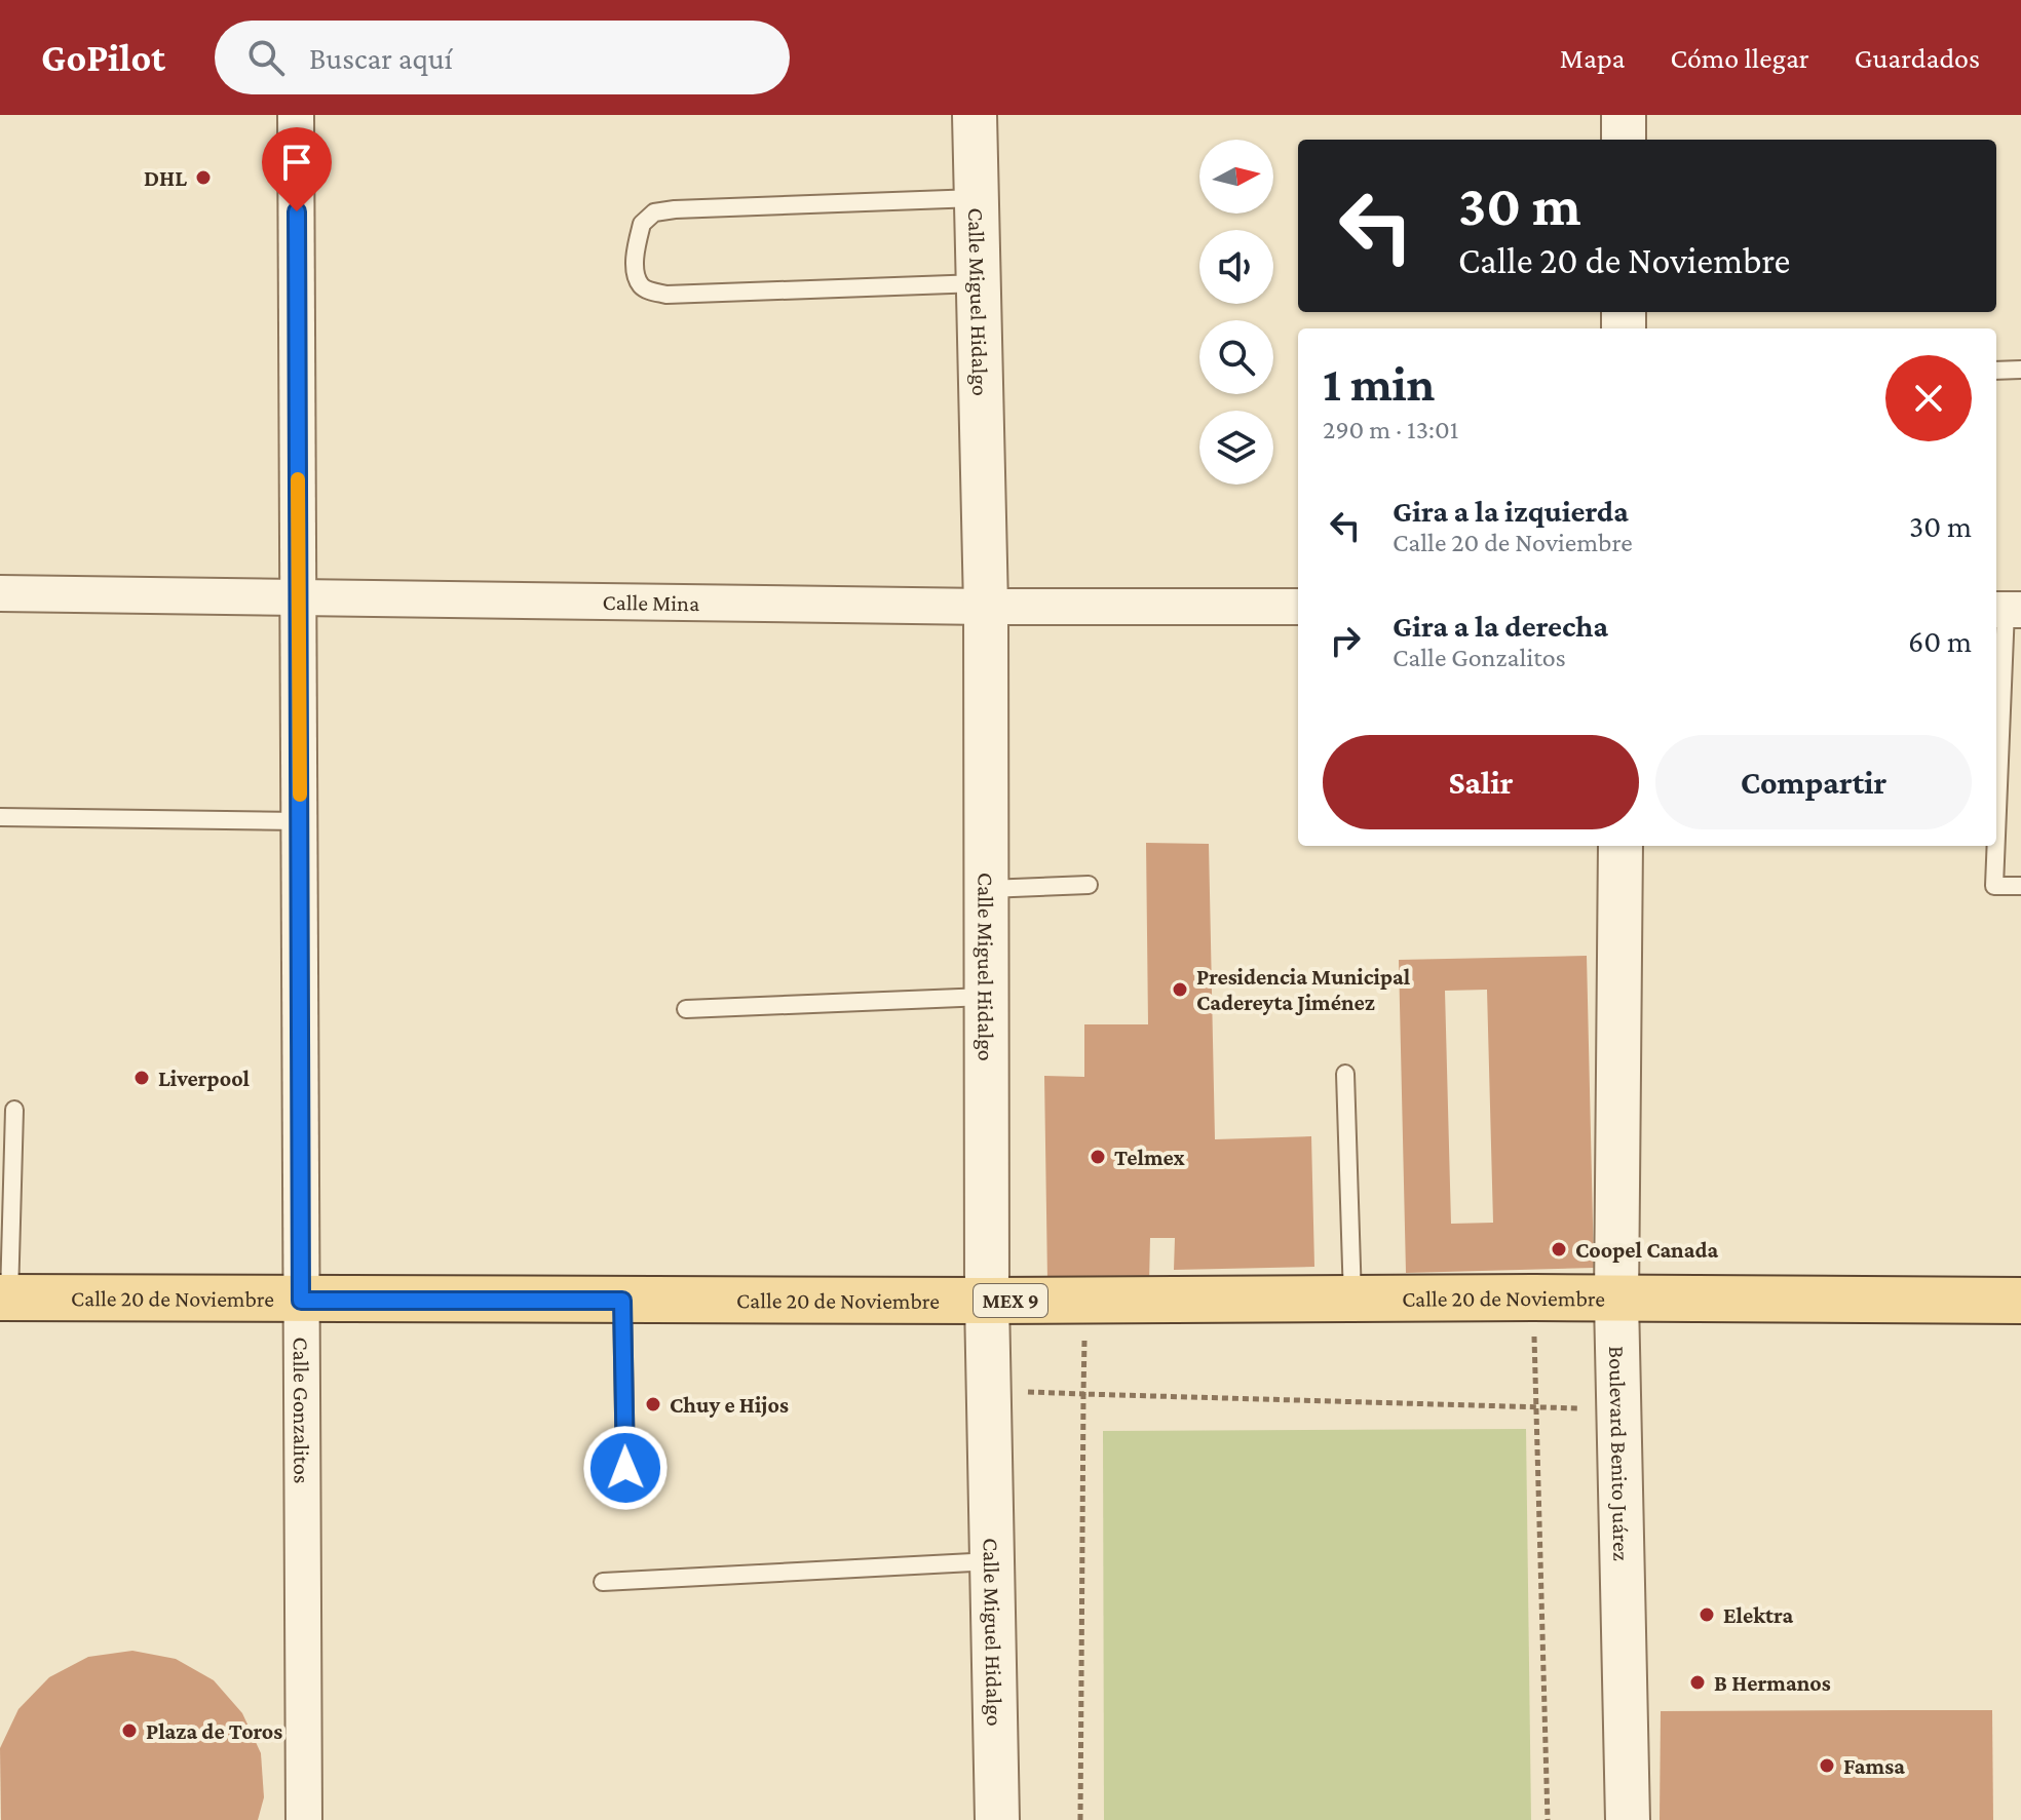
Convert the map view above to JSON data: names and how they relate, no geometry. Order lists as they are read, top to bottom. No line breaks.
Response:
{"streets":{"main road":["Calle 20 de Noviembre","MEX 9"],"street":["Calle Miguel Hidalgo","Calle Mina","Calle Gonzalitos","Boulevard Benito Juárez"]},"crossings":[["Calle Miguel Hidalgo","Calle Mina"],["Calle Miguel Hidalgo","Calle 20 de Noviembre"],["Calle Mina","Calle Gonzalitos"],["Calle 20 de Noviembre","Calle Gonzalitos"],["Calle 20 de Noviembre","Boulevard Benito Juárez"]],"places":["DHL","Presidencia Municipal Cadereyta Jiménez","Liverpool","Telmex","Coopel Canada","Chuy e Hijos","Elektra","B Hermanos","Plaza de Toros","Famsa"],"north":"right","page":{"header":"GoPilot","search":"Buscar aquí","nav":["Mapa","Cómo llegar","Guardados"],"turn":["30 m","Calle 20 de Noviembre"],"heading":["1 min","290 m · 13:01"],"list":[{"name":"Gira a la izquierda","note":"Calle 20 de Noviembre","value":"30 m"},{"name":"Gira a la derecha","note":"Calle Gonzalitos","value":"60 m"}],"buttons":["Salir","Compartir"]}}
